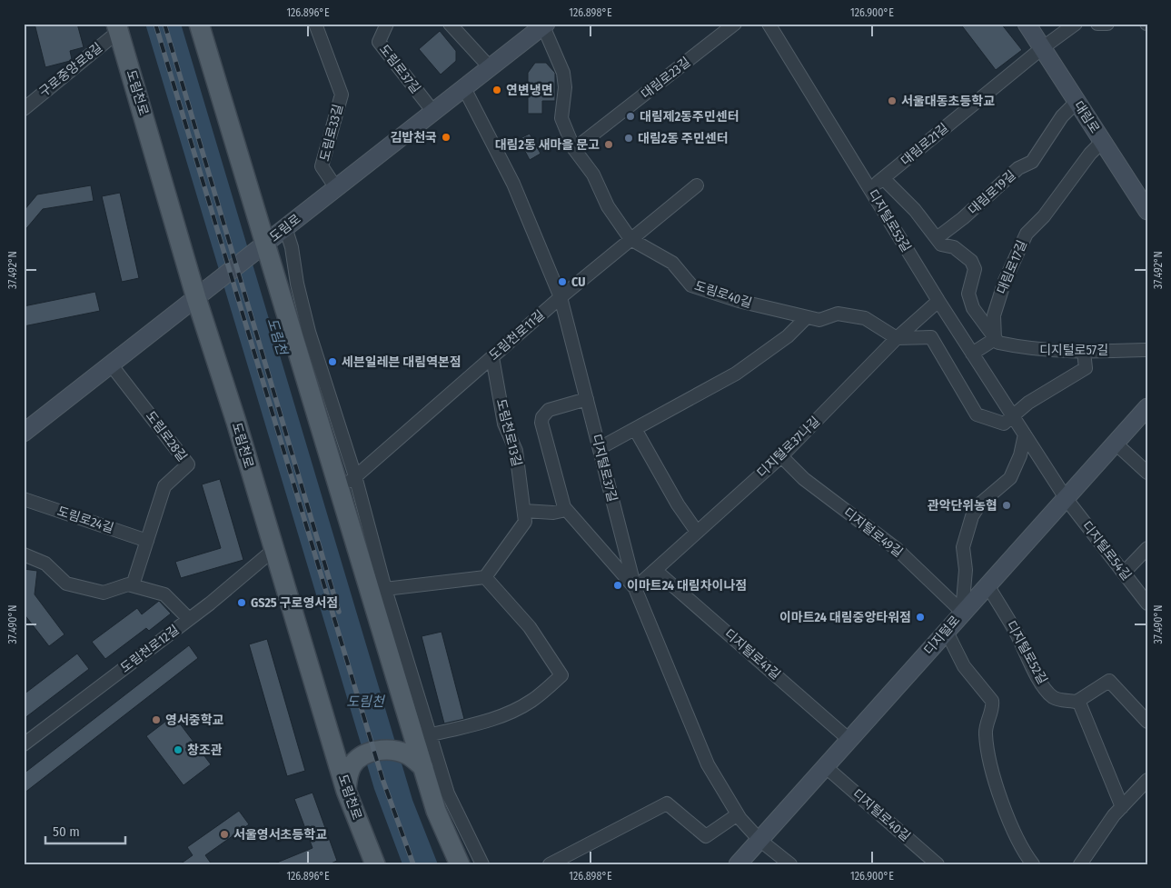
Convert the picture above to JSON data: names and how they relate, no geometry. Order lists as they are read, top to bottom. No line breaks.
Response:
{"streets":{"main road":["도림천로"],"street":["도림로37길","구로중앙로8길","대림로23길","대림로","도림로33길","대림로21길","대림로19길","디지털로53길","도림로","대림로17길","도림로40길","도림천로11길","디지털로57길","도림천로13길","도림로28길","디지털로37나길","디지털로37길","도림로24길","디지털로49길","디지털로54길","디지털로","도림천로12길","디지털로52길","디지털로41길","디지털로40길"]},"crossings":[["도림로37길","도림로"],["구로중앙로8길","도림천로"],["대림로23길","도림로40길"],["도림천로","도림로"],["도림천로","도림천로12길"],["대림로","대림로21길"],["대림로","대림로19길"],["대림로","대림로17길"],["도림로33길","도림로"],["대림로21길","디지털로53길"],["디지털로53길","디지털로37나길"],["디지털로53길","디지털로54길"],["디지털로53길","디지털로"],["도림로","도림로40길"],["도림로","도림로28길"],["도림로","디지털로37길"],["대림로17길","디지털로57길"],["도림로40길","도림천로11길"],["도림로40길","디지털로37나길"],["도림천로11길","도림천로13길"],["도림천로11길","디지털로37길"],["도림로28길","도림로24길"],["디지털로37나길","디지털로37길"],["디지털로37나길","디지털로49길"],["디지털로37나길","디지털로41길"],["디지털로37길","디지털로"],["디지털로49길","디지털로"],["디지털로54길","디지털로"],["디지털로","디지털로52길"],["디지털로","디지털로41길"],["디지털로","디지털로40길"]],"water":["도림천"],"places":["연변냉면","서울대동초등학교","대림제2동주민센터","김밥천국","대림2동 주민센터","대림2동 새마을 문고","CU","세븐일레븐 대림역본점","관악단위농협","이마트24 대림차이나점","GS25 구로영서점","이마트24 대림중앙타워점","영서중학교","창조관","서울영서초등학교"],"scale_bar":"50 m","coordinates":["126.896°E","126.898°E","126.900°E","37.492°N","37.490°N"]}
